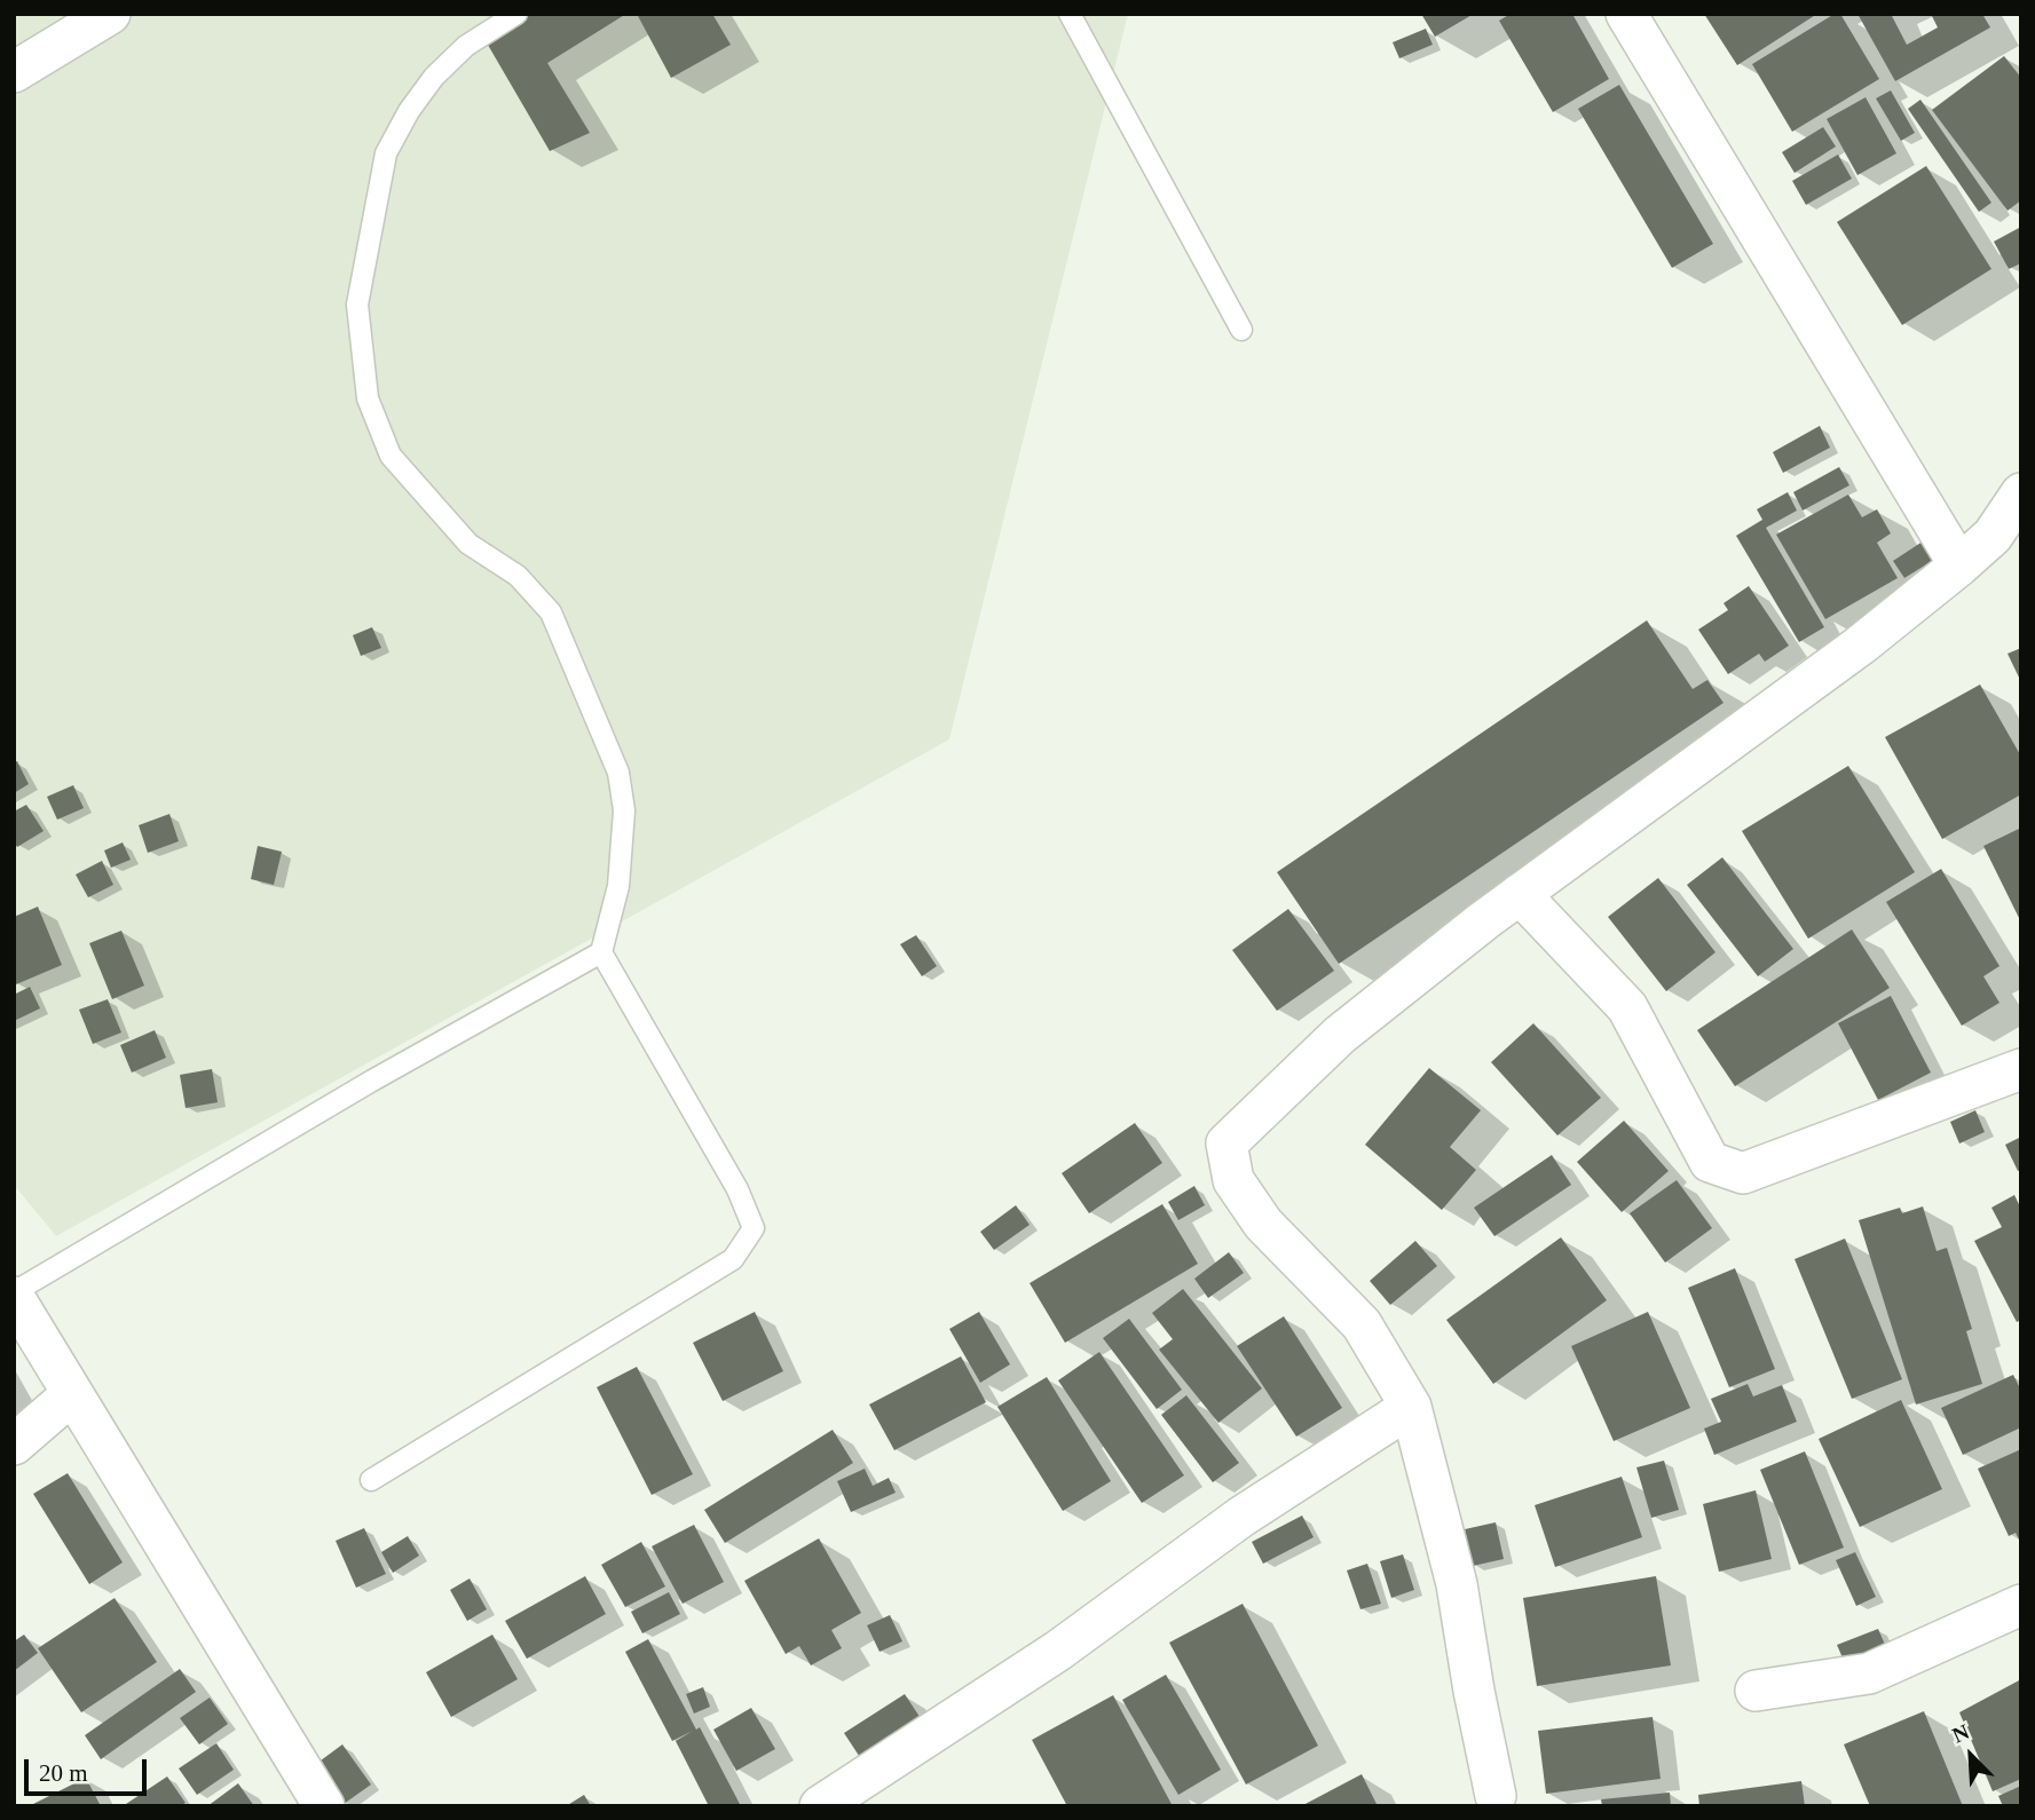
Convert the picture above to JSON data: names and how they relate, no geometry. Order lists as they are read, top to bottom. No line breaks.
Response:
{"scale_bar":"20 m","north":"top left"}
